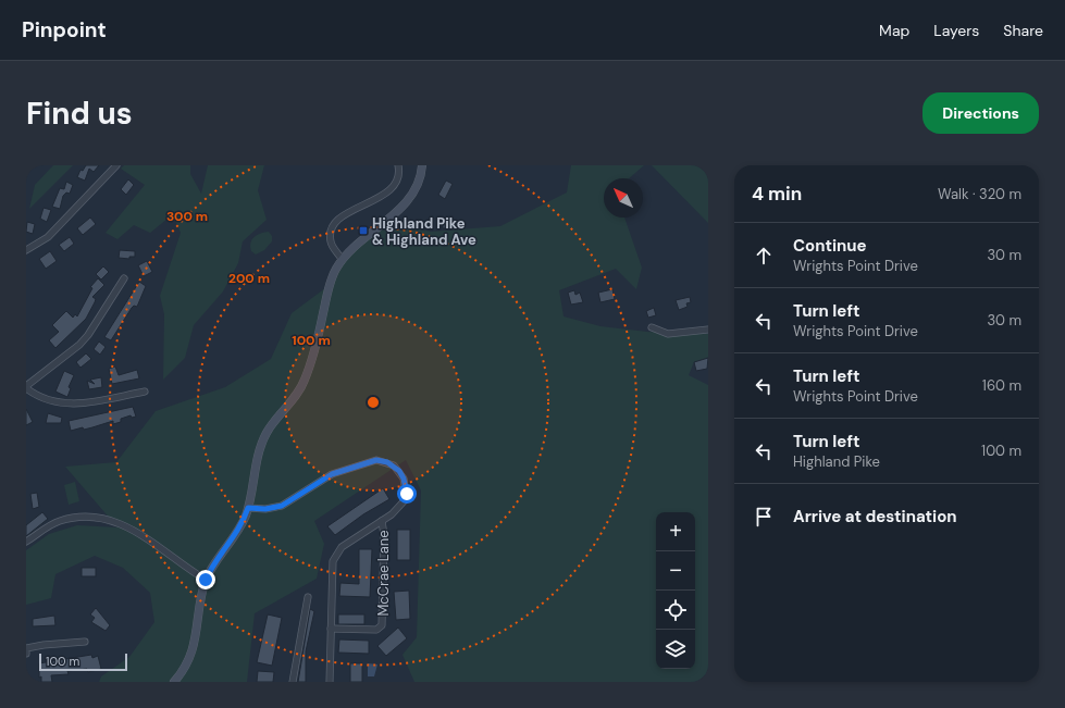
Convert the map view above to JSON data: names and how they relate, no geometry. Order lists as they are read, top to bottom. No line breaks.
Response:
{"streets":{"street":["McCrae Lane"]},"places":{"transit":["Highland Pike & Highland Ave"]},"scale_bar":"100 m","north":"top left","page":{"header":"Pinpoint","nav":["Map","Layers","Share"],"buttons":"Directions","title":"Find us","heading":["4 min","Walk · 320 m"],"list":[["Continue","Wrights Point Drive","30 m"],["Turn left","Wrights Point Drive","30 m"],["Turn left","Wrights Point Drive","160 m"],["Turn left","Highland Pike","100 m"],"Arrive at destination"],"map_buttons":["+","−"],"scale":"100 m"},"rings":["300 m","200 m","100 m"]}
